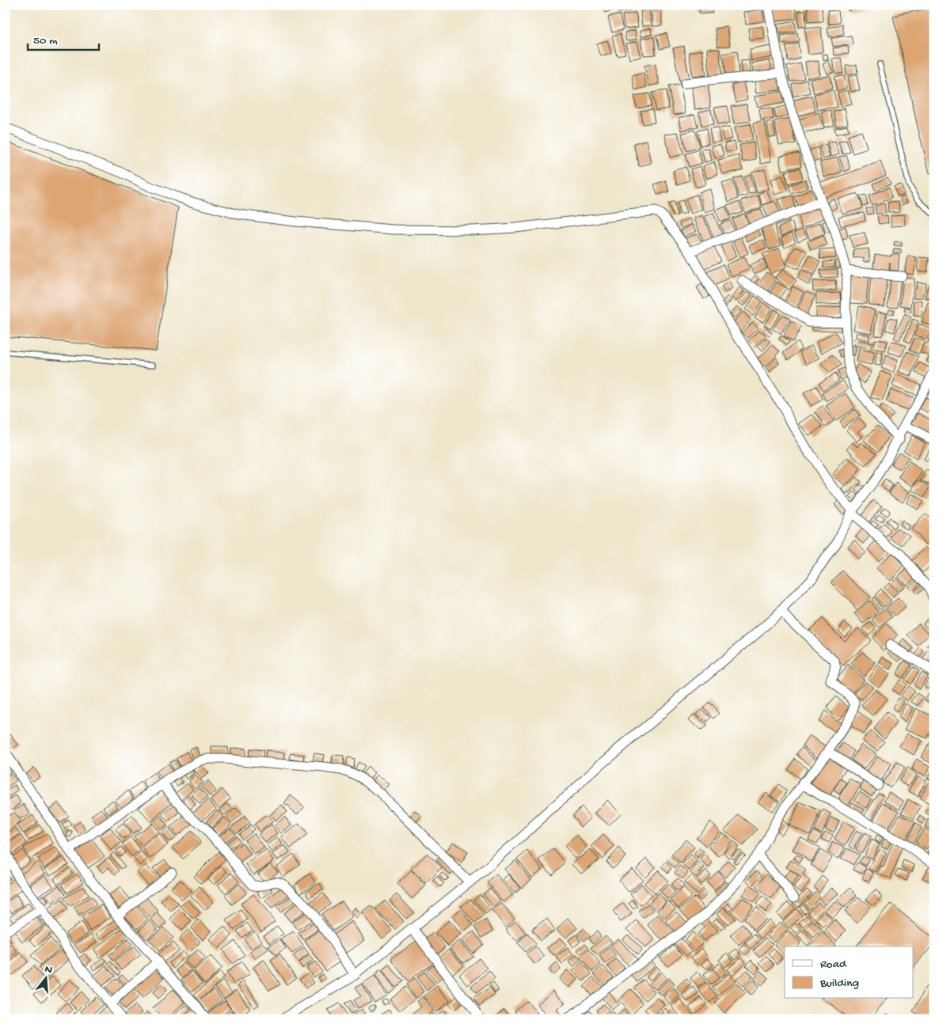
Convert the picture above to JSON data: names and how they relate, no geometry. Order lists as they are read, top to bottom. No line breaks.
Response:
{"legend":["Road","Building"],"scale_bar":"50 m","north":"top"}
